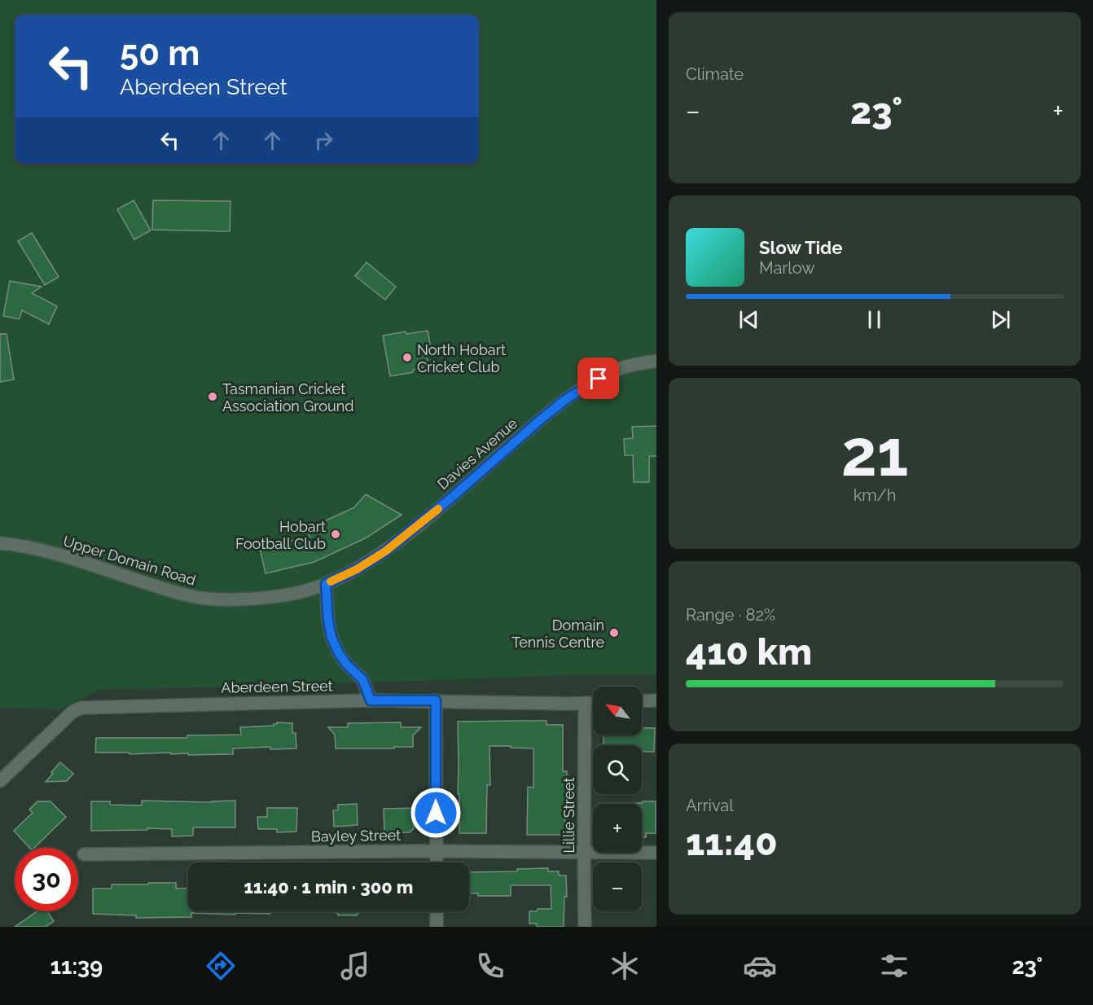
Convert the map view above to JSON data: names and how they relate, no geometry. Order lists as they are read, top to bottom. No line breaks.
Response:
{"streets":{"street":["Davies Avenue","Upper Domain Road","Aberdeen Street","Lillie Street","Bayley Street"]},"crossings":[["Davies Avenue","Upper Domain Road"],["Aberdeen Street","Lillie Street"],["Lillie Street","Bayley Street"]],"places":["North Hobart Cricket Club","Tasmanian Cricket Association Ground","Hobart Football Club","Domain Tennis Centre"],"north":"top left","page":{"tile":["Climate",["21","km/h"],["Range · 82%","410 km"],["Arrival","11:40"]],"turn":["50 m","Aberdeen Street"],"heat":["−","23°","+"],"song":["Slow Tide","Marlow"],"map_buttons":["+","−"],"limit":"30","trip":"11:40 · 1 min · 300 m","tabs":["11:39","23°"]}}
